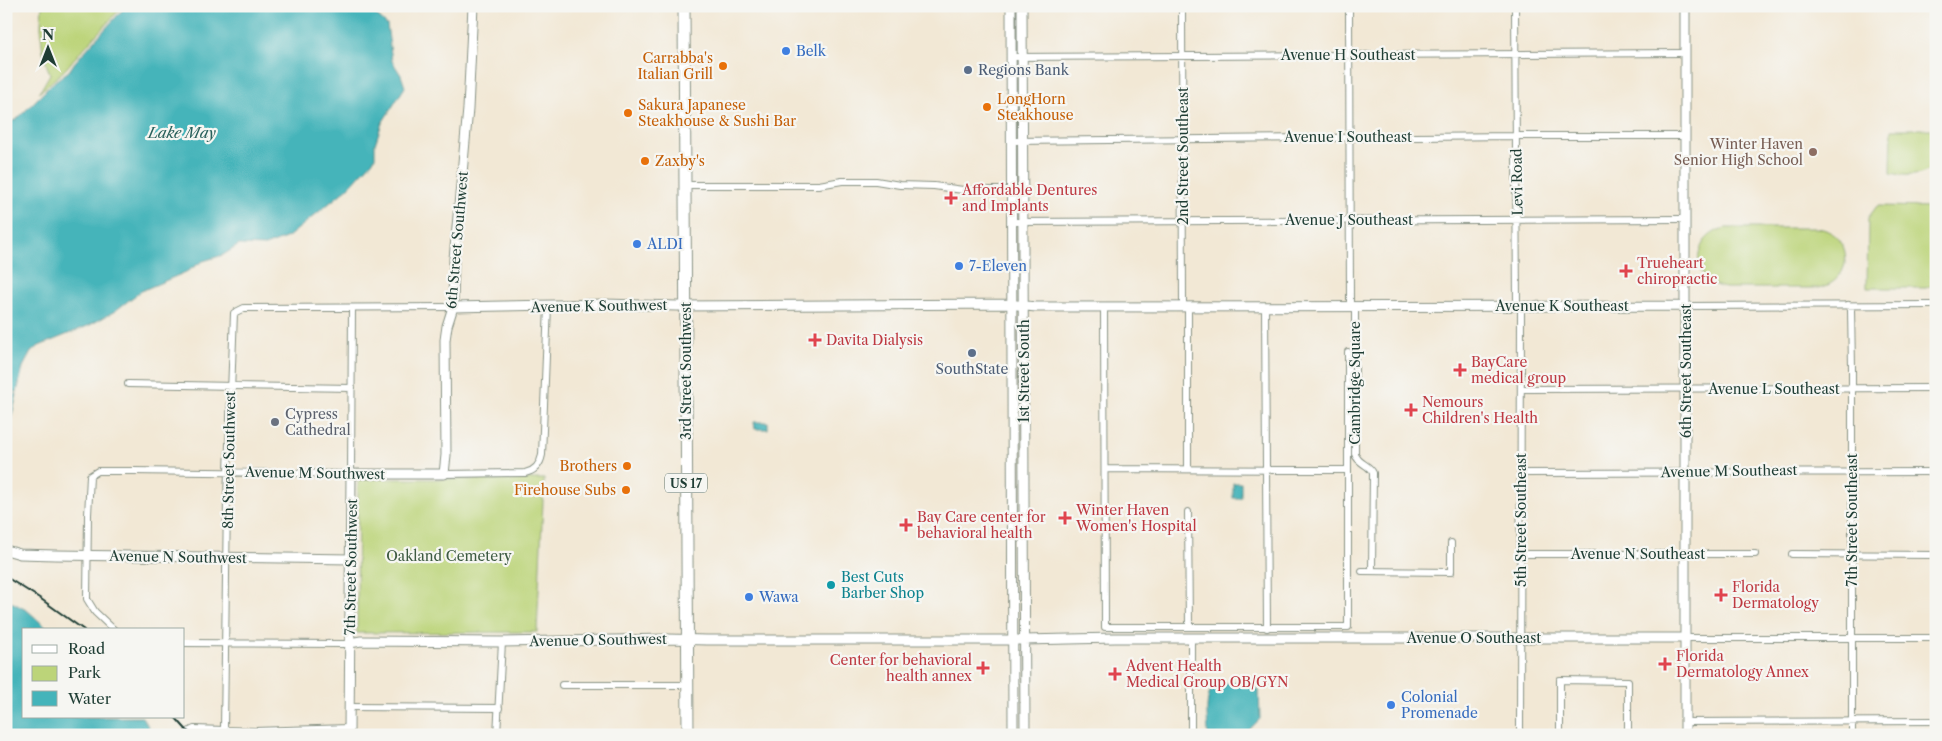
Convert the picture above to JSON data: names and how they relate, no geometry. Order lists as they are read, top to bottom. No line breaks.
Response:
{"streets":{"highway":["3rd Street Southwest","US 17"],"street":["Avenue H Southeast","Avenue I Southeast","2nd Street Southeast","Levi Road","Avenue J Southeast","6th Street Southwest","Avenue K Southwest","Avenue K Southeast","1st Street South","6th Street Southeast","Cambridge Square","Avenue L Southeast","8th Street Southwest","Avenue M Southeast","Avenue M Southwest","5th Street Southeast","7th Street Southeast","Avenue N Southeast","Avenue N Southwest","7th Street Southwest","Avenue O Southeast","Avenue O Southwest"]},"crossings":[["Avenue H Southeast","2nd Street Southeast"],["Avenue H Southeast","Levi Road"],["Avenue H Southeast","1st Street South"],["Avenue H Southeast","6th Street Southeast"],["Avenue H Southeast","Cambridge Square"],["Avenue I Southeast","2nd Street Southeast"],["Avenue I Southeast","Levi Road"],["Avenue I Southeast","1st Street South"],["Avenue I Southeast","6th Street Southeast"],["Avenue I Southeast","Cambridge Square"],["2nd Street Southeast","Avenue J Southeast"],["2nd Street Southeast","Avenue K Southeast"],["Levi Road","Avenue J Southeast"],["Levi Road","Avenue K Southeast"],["Levi Road","5th Street Southeast"],["Avenue J Southeast","1st Street South"],["Avenue J Southeast","6th Street Southeast"],["Avenue J Southeast","Cambridge Square"],["6th Street Southwest","Avenue K Southwest"],["6th Street Southwest","Avenue M Southwest"],["Avenue K Southwest","Avenue K Southeast"],["Avenue K Southwest","3rd Street Southwest"],["Avenue K Southwest","1st Street South"],["Avenue K Southwest","8th Street Southwest"],["Avenue K Southwest","Avenue M Southwest"],["Avenue K Southwest","7th Street Southwest"],["Avenue K Southeast","1st Street South"],["Avenue K Southeast","6th Street Southeast"],["Avenue K Southeast","Cambridge Square"],["Avenue K Southeast","5th Street Southeast"],["Avenue K Southeast","7th Street Southeast"],["3rd Street Southwest","Avenue O Southwest"],["1st Street South","Avenue O Southeast"],["1st Street South","Avenue O Southwest"],["6th Street Southeast","Avenue L Southeast"],["6th Street Southeast","Avenue M Southeast"],["6th Street Southeast","Avenue N Southeast"],["6th Street Southeast","Avenue O Southeast"],["Avenue L Southeast","5th Street Southeast"],["Avenue L Southeast","7th Street Southeast"],["8th Street Southwest","Avenue M Southwest"],["8th Street Southwest","Avenue N Southwest"],["8th Street Southwest","Avenue O Southwest"],["Avenue M Southeast","5th Street Southeast"],["Avenue M Southeast","7th Street Southeast"],["Avenue M Southwest","Avenue N Southwest"],["Avenue M Southwest","7th Street Southwest"],["5th Street Southeast","Avenue N Southeast"],["5th Street Southeast","Avenue O Southeast"],["7th Street Southeast","Avenue O Southeast"],["Avenue N Southwest","7th Street Southwest"],["7th Street Southwest","Avenue O Southwest"],["Avenue O Southeast","Avenue O Southwest"]],"water":["Lake May"],"parks":["Oakland Cemetery"],"places":{"other":["Belk","Carrabba's Italian Grill","Regions Bank","LongHorn Steakhouse","Sakura Japanese Steakhouse & Sushi Bar","Winter Haven Senior High School","Zaxby's","ALDI","7-Eleven","SouthState","Cypress Cathedral","Brothers","Firehouse Subs","Best Cuts Barber Shop","Wawa","Colonial Promenade"],"health":["Affordable Dentures and Implants","Trueheart chiropractic","Davita Dialysis","BayCare medical group","Nemours Children's Health","Winter Haven Women's Hospital","Bay Care center for behavioral health","Florida Dermatology","Florida Dermatology Annex","Center for behavioral health annex","Advent Health Medical Group OB/GYN"]},"legend":["Road","Park","Water"],"north":"top"}
